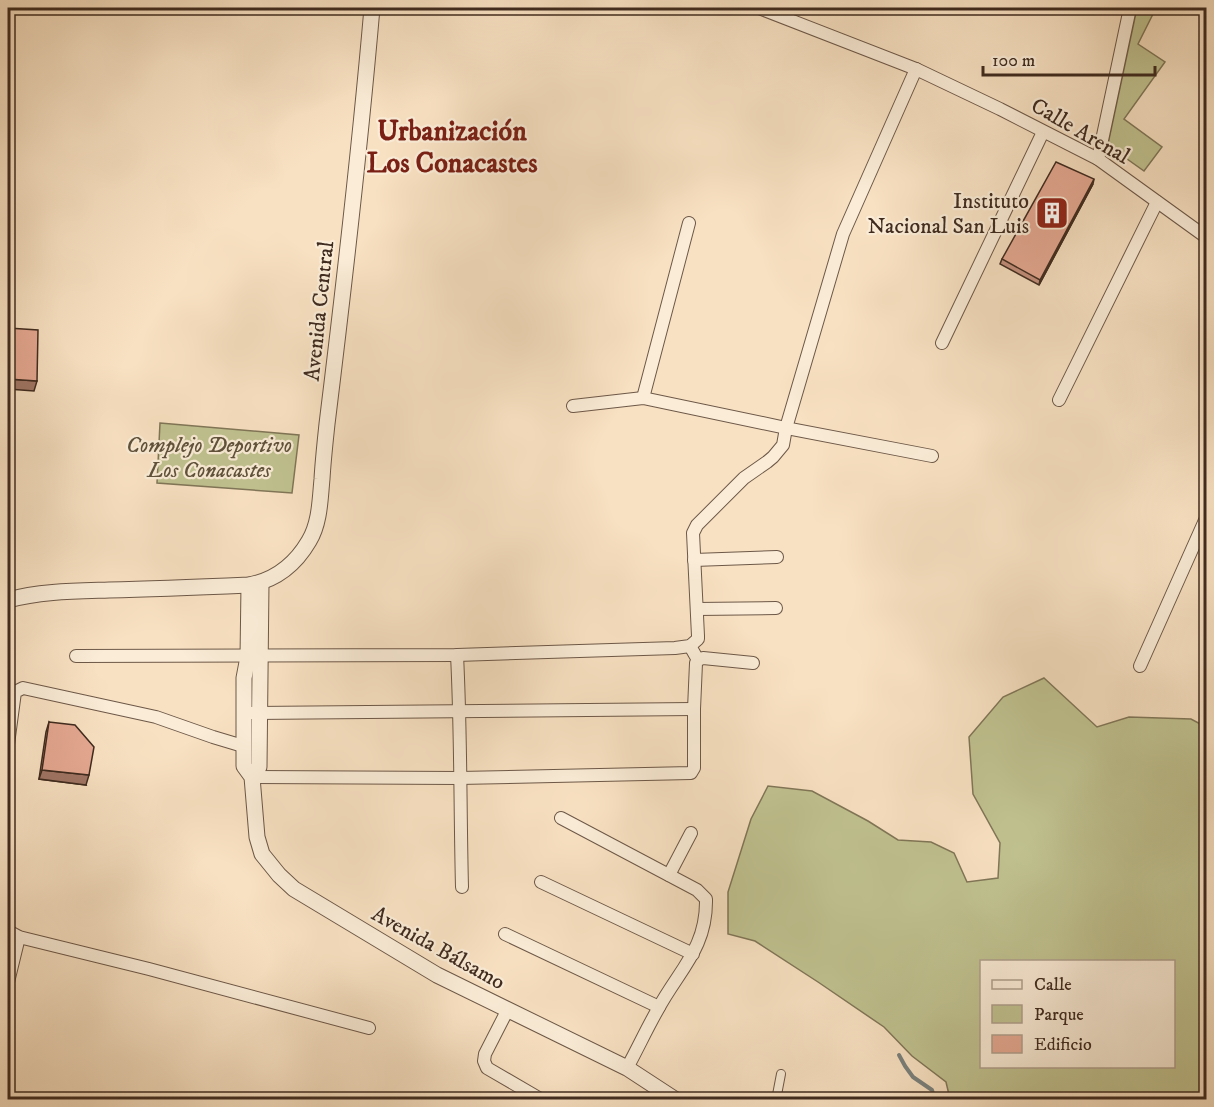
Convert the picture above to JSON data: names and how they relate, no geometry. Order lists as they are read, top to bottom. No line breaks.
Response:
{"streets":{"street":["Calle Arenal","Avenida Central","Avenida Bálsamo"]},"crossings":[["Avenida Central","Avenida Bálsamo"]],"districts":["Urbanización Los Conacastes"],"parks":["Complejo Deportivo Los Conacastes"],"places":{"building":["Instituto Nacional San Luis"]},"legend":["Calle","Parque","Edificio"],"scale_bar":"100 m"}
